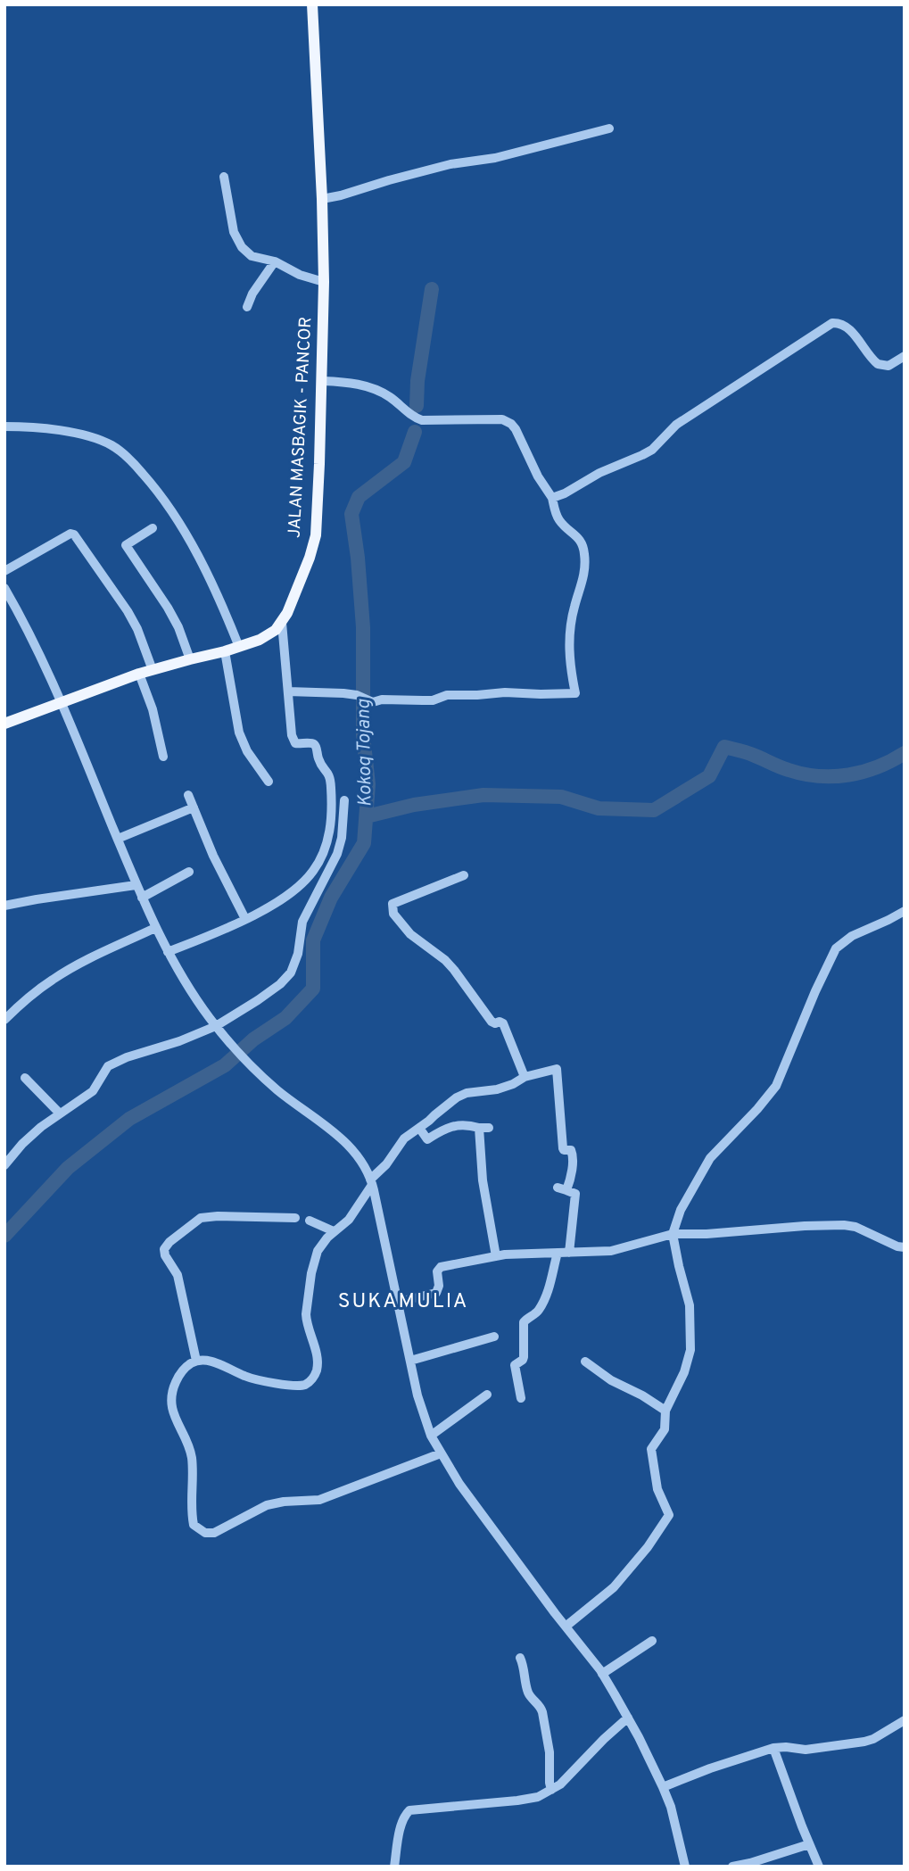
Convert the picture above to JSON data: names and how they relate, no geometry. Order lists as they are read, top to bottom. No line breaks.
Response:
{"streets":{"main road":["JALAN MASBAGIK - PANCOR"]},"districts":["SUKAMULIA"],"water":["Kokoq Tojang"]}
